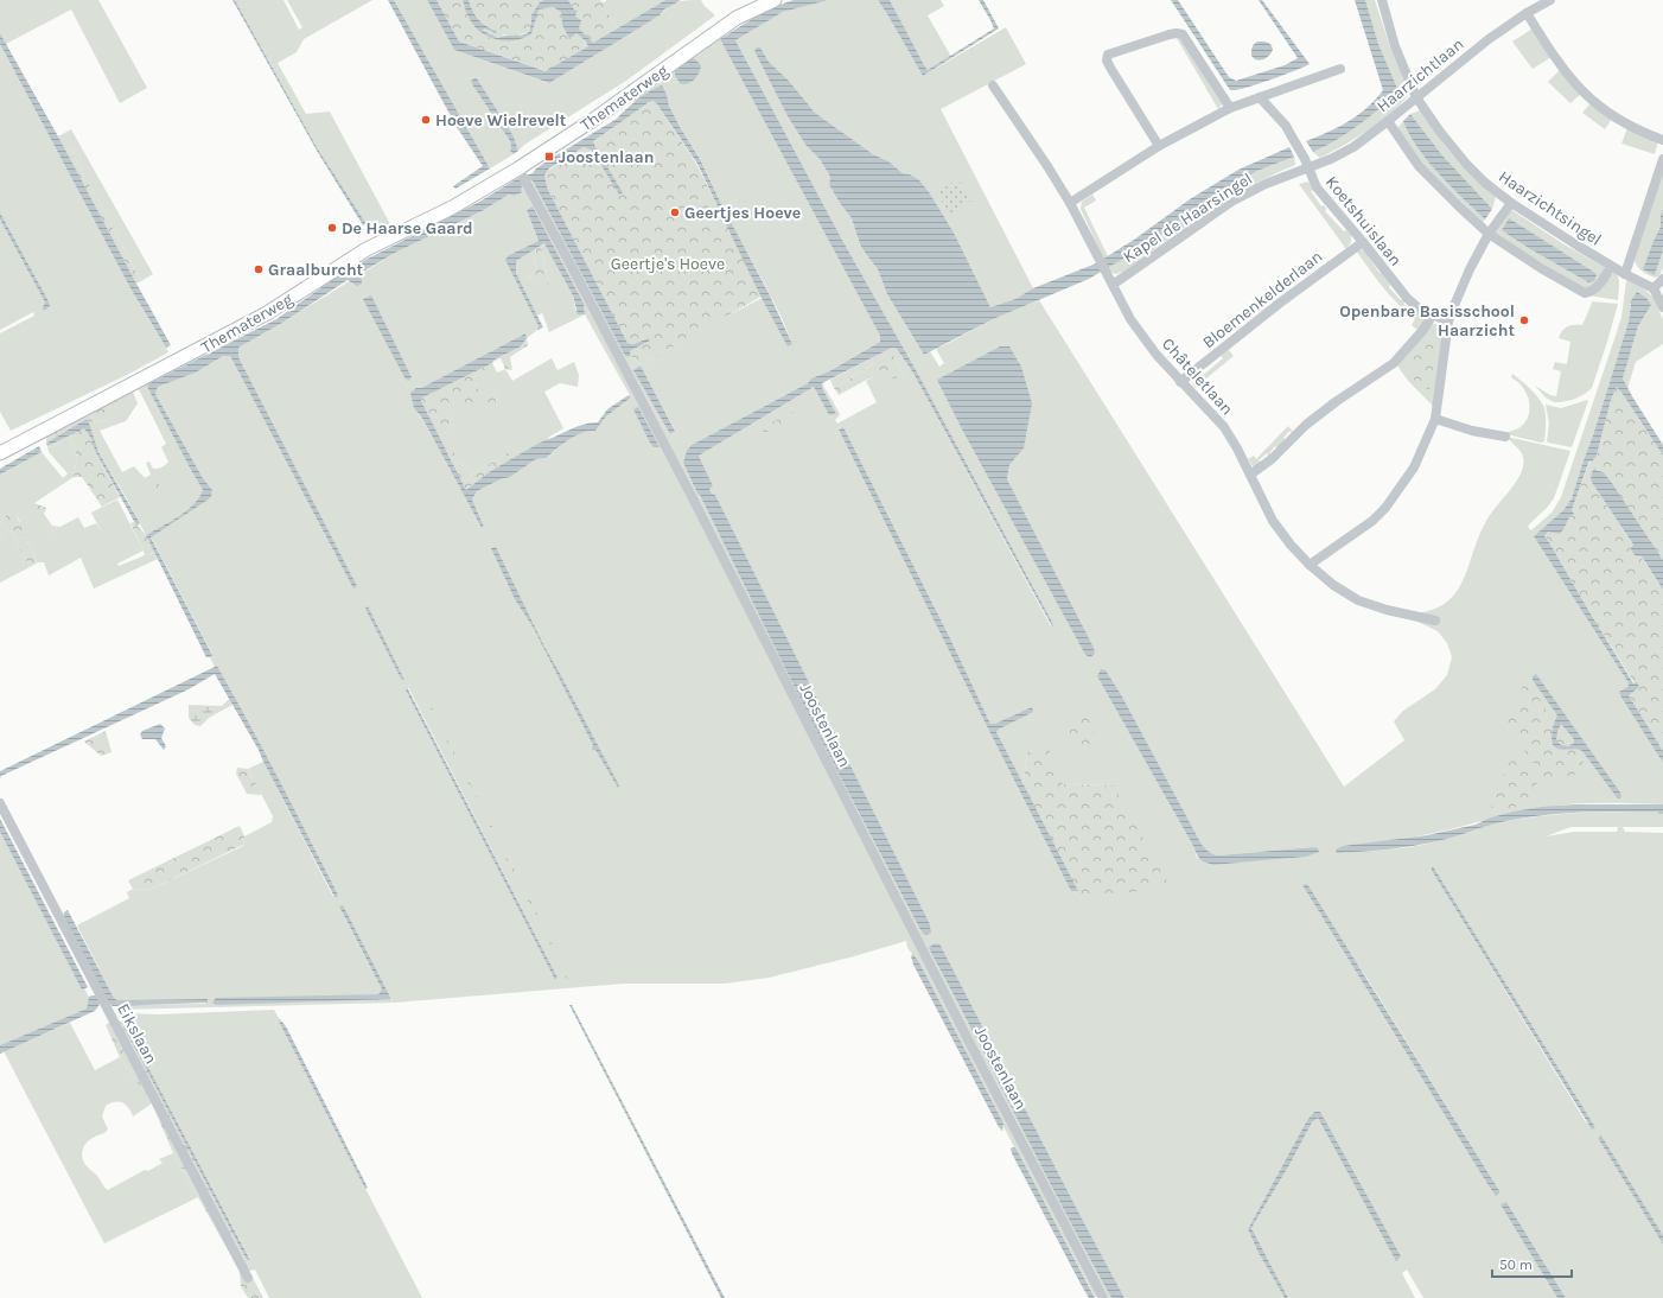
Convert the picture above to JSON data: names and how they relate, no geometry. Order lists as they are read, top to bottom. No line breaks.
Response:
{"streets":{"street":["Haarzichtlaan","Thematerweg","Haarzichtsingel","Kapel de Haarsingel","Koetshuislaan","Bloemenkelderlaan","Châteletlaan","Joostenlaan","Eikslaan"]},"crossings":[["Haarzichtlaan","Haarzichtsingel"],["Haarzichtlaan","Kapel de Haarsingel"],["Haarzichtlaan","Koetshuislaan"],["Thematerweg","Joostenlaan"],["Kapel de Haarsingel","Koetshuislaan"],["Kapel de Haarsingel","Châteletlaan"],["Koetshuislaan","Bloemenkelderlaan"],["Bloemenkelderlaan","Châteletlaan"]],"parks":["Geertje's Hoeve"],"places":{"other":["Hoeve Wielrevelt","Geertjes Hoeve","De Haarse Gaard","Graalburcht","Openbare Basisschool Haarzicht"],"transit":["Joostenlaan"]},"scale_bar":"50 m"}
